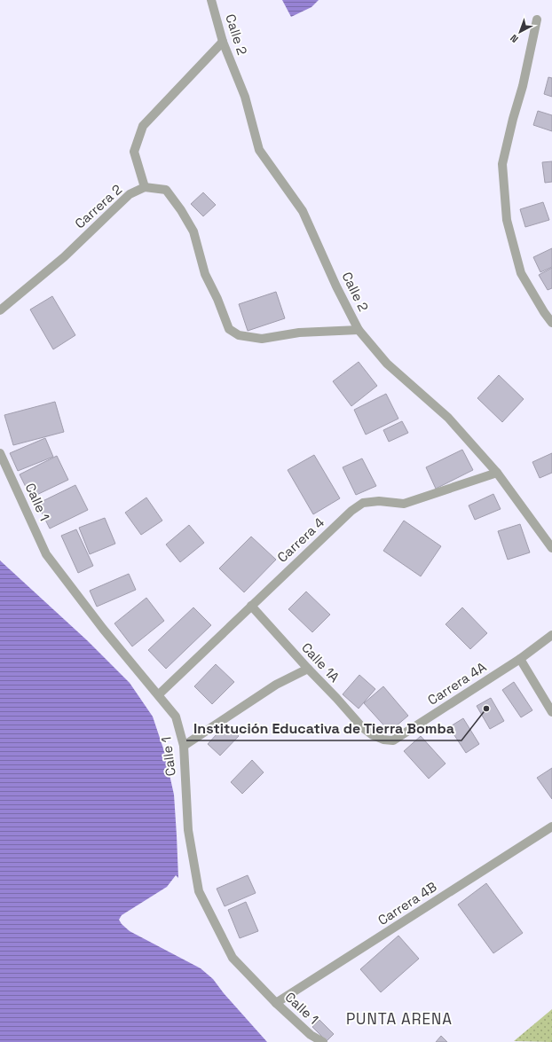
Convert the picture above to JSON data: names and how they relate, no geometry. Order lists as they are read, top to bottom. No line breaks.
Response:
{"streets":{"street":["Calle 2","Carrera 2","Calle 1","Carrera 4","Calle 1A","Carrera 4A","Carrera 4B"]},"crossings":[["Calle 2","Carrera 4"],["Calle 1","Carrera 4"],["Calle 1","Carrera 4B"],["Carrera 4","Calle 1A"],["Calle 1A","Carrera 4A"]],"districts":["PUNTA ARENA"],"places":["Institución Educativa de Tierra Bomba"],"north":"bottom left"}
